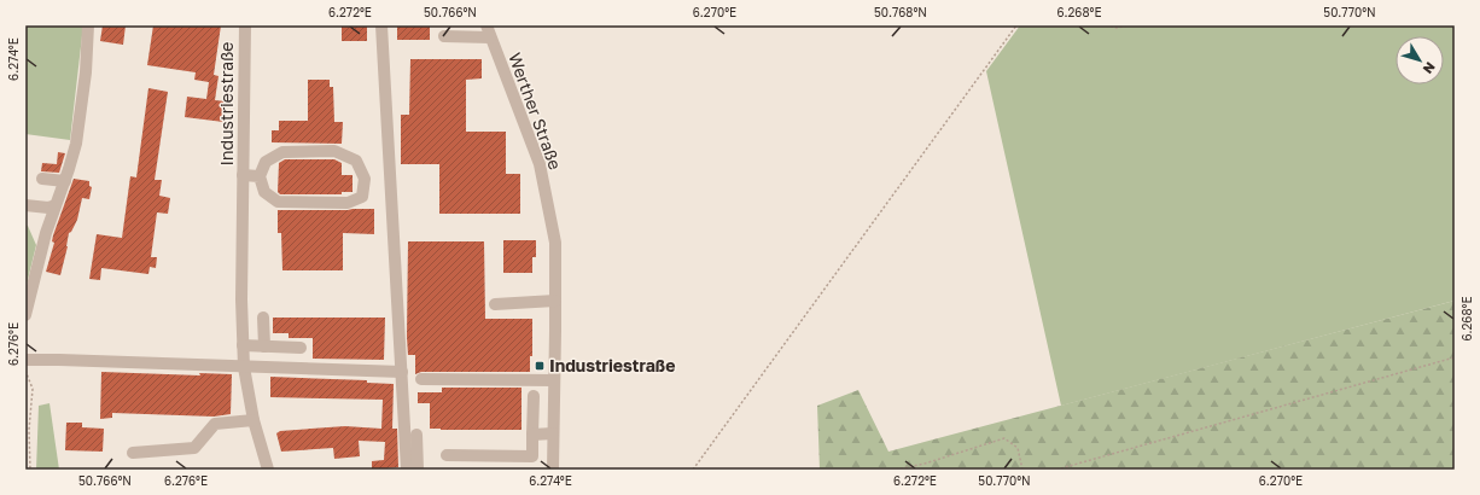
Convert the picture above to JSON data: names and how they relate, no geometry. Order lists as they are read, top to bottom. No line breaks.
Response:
{"streets":{"street":["Industriestraße","Werther Straße"]},"places":{"transit":["Industriestraße"]},"north":"bottom right","coordinates":["6.272°E","50.766°N","6.270°E","50.768°N","6.268°E","50.770°N","6.274°E","6.276°E"]}
